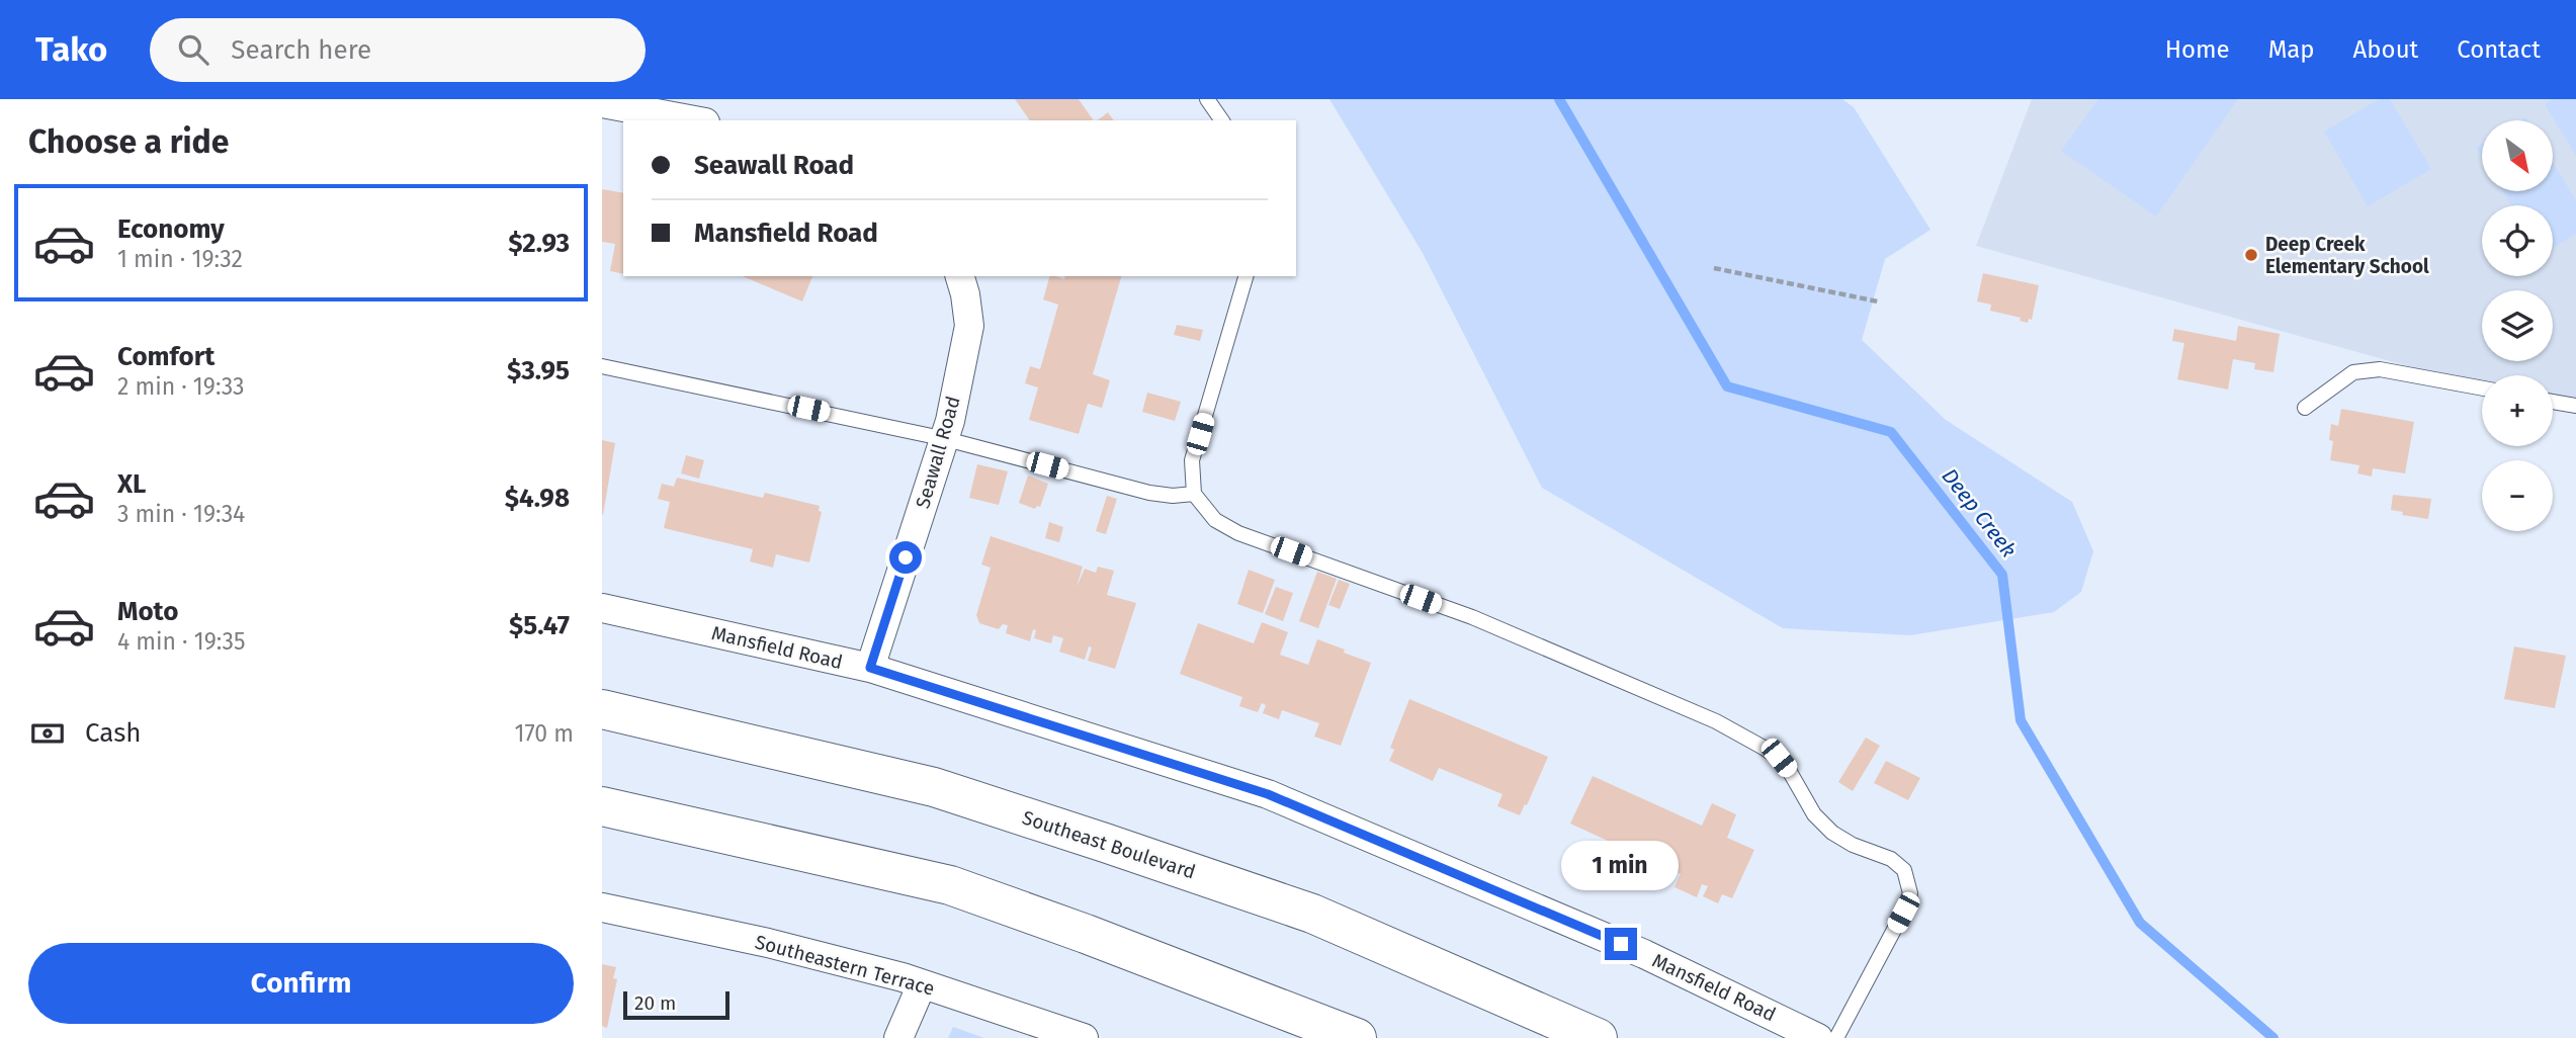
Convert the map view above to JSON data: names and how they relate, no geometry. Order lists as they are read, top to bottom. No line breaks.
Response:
{"streets":{"main road":["Southeast Boulevard"],"street":["Seawall Road","Mansfield Road","Southeastern Terrace"]},"crossings":[["Seawall Road","Mansfield Road"]],"water":["Deep Creek"],"places":["Deep Creek Elementary School"],"scale_bar":"20 m","north":"bottom right","page":{"header":"Tako","search":"Search here","nav":["Home","Map","About","Contact"],"heading":"Choose a ride","map_buttons":["+","−"],"banner":["Seawall Road","Mansfield Road"],"list":[{"name":"Economy","note":"1 min · 19:32","value":"$2.93"},{"name":"Comfort","note":"2 min · 19:33","value":"$3.95"},{"name":"XL","note":"3 min · 19:34","value":"$4.98"},{"name":"Moto","note":"4 min · 19:35","value":"$5.47"}],"pay":["Cash","170 m"],"bubble":"1 min","buttons":"Confirm","scale":"20 m"}}
